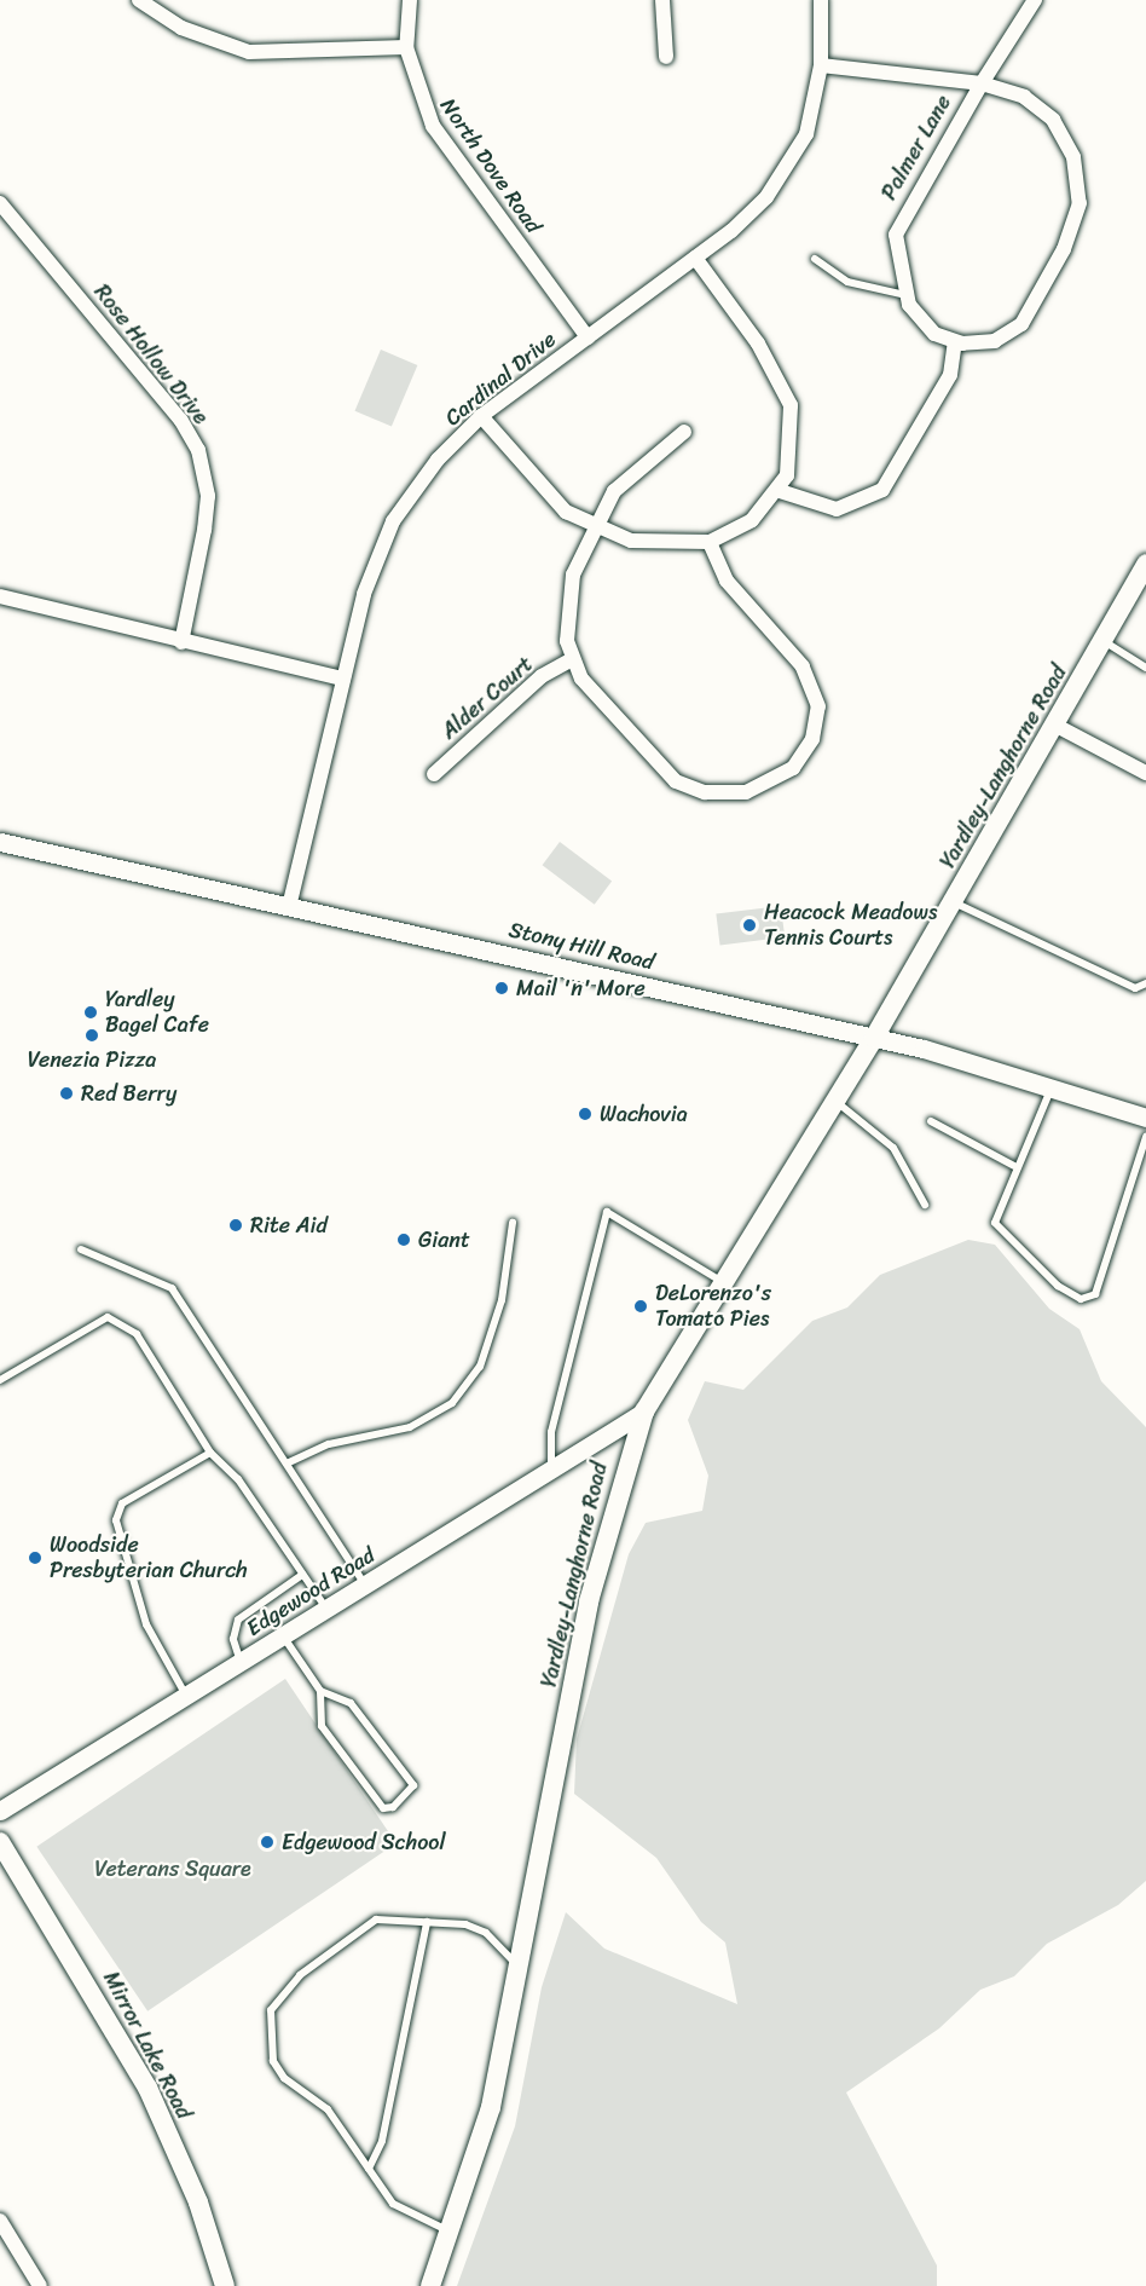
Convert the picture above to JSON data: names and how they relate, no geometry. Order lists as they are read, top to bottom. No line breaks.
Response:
{"streets":{"main road":["Yardley-Langhorne Road","Mirror Lake Road"],"street":["Palmer Lane","North Dove Road","Rose Hollow Drive","Cardinal Drive","Alder Court","Stony Hill Road","Edgewood Road"]},"crossings":[["Palmer Lane","Cardinal Drive"],["North Dove Road","Cardinal Drive"],["Cardinal Drive","Stony Hill Road"],["Yardley-Langhorne Road","Stony Hill Road"],["Yardley-Langhorne Road","Edgewood Road"]],"parks":["Veterans Square"],"places":["Heacock Meadows Tennis Courts","Mail 'n' More","Yardley Bagel Cafe","Venezia Pizza","Red Berry","Wachovia","Rite Aid","Giant","DeLorenzo's Tomato Pies","Woodside Presbyterian Church","Edgewood School"]}
